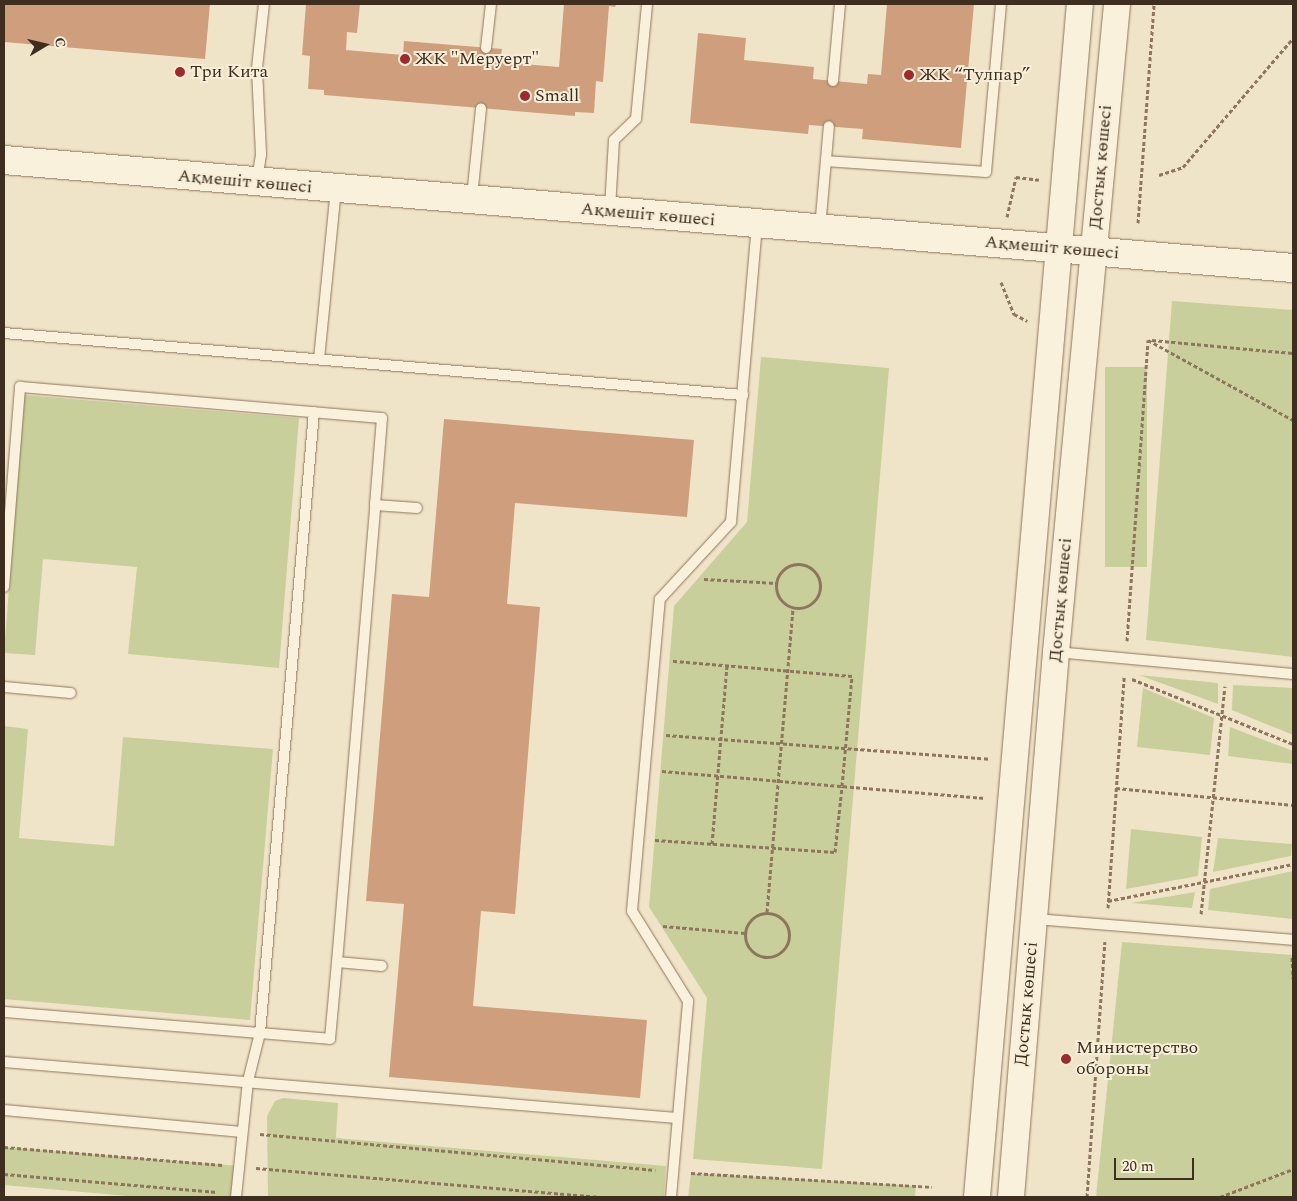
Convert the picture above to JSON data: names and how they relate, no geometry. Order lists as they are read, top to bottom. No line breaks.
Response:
{"streets":{"main road":["Ақмешіт көшесі"],"street":["Достық көшесі"]},"crossings":[["Достық көшесі","Ақмешіт көшесі"]],"places":["ЖК \"Меруерт\"","Три Кита","ЖК “Тулпар”","Small","Министерство обороны"],"scale_bar":"20 m","north":"right"}
